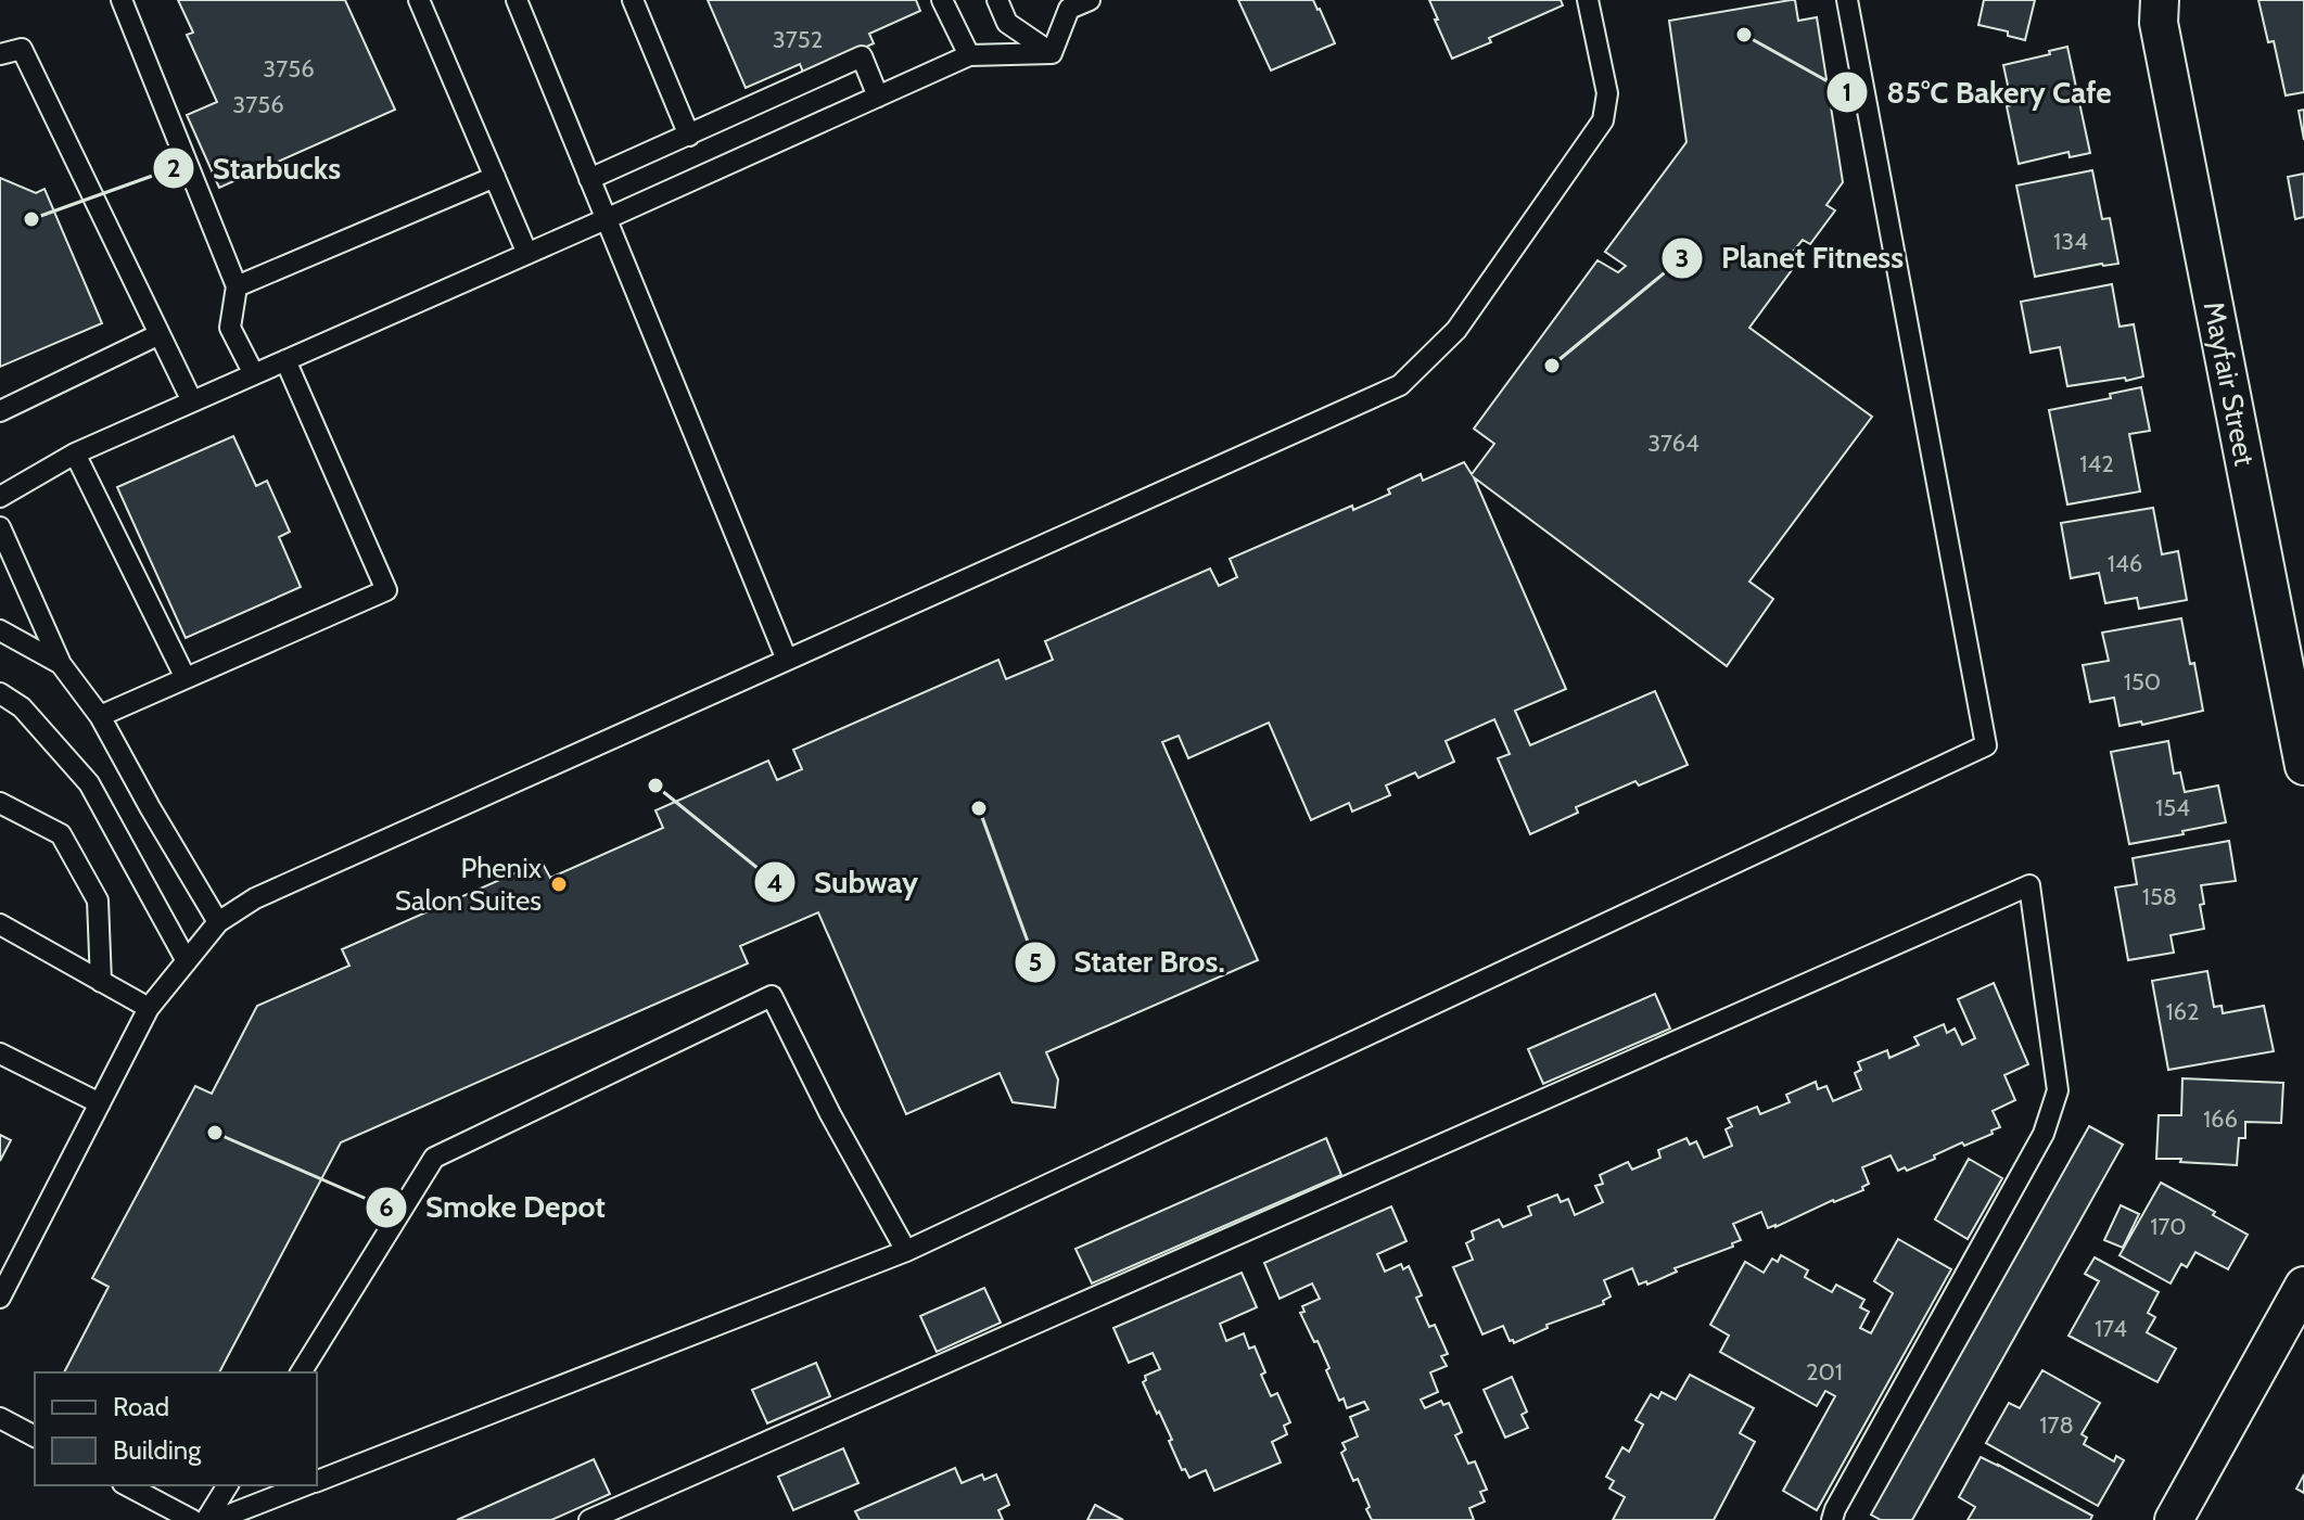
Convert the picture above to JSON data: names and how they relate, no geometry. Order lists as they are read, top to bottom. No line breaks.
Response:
{"streets":{"street":["Mayfair Street"]},"places":["85°C Bakery Cafe","Starbucks","Planet Fitness","Subway","Stater Bros.","Phenix Salon Suites","Smoke Depot"],"house_numbers":["3752","3756","3756","134","3764","142","146","150","154","158","162","166","170","174","201","178"],"legend":["Road","Building"]}
